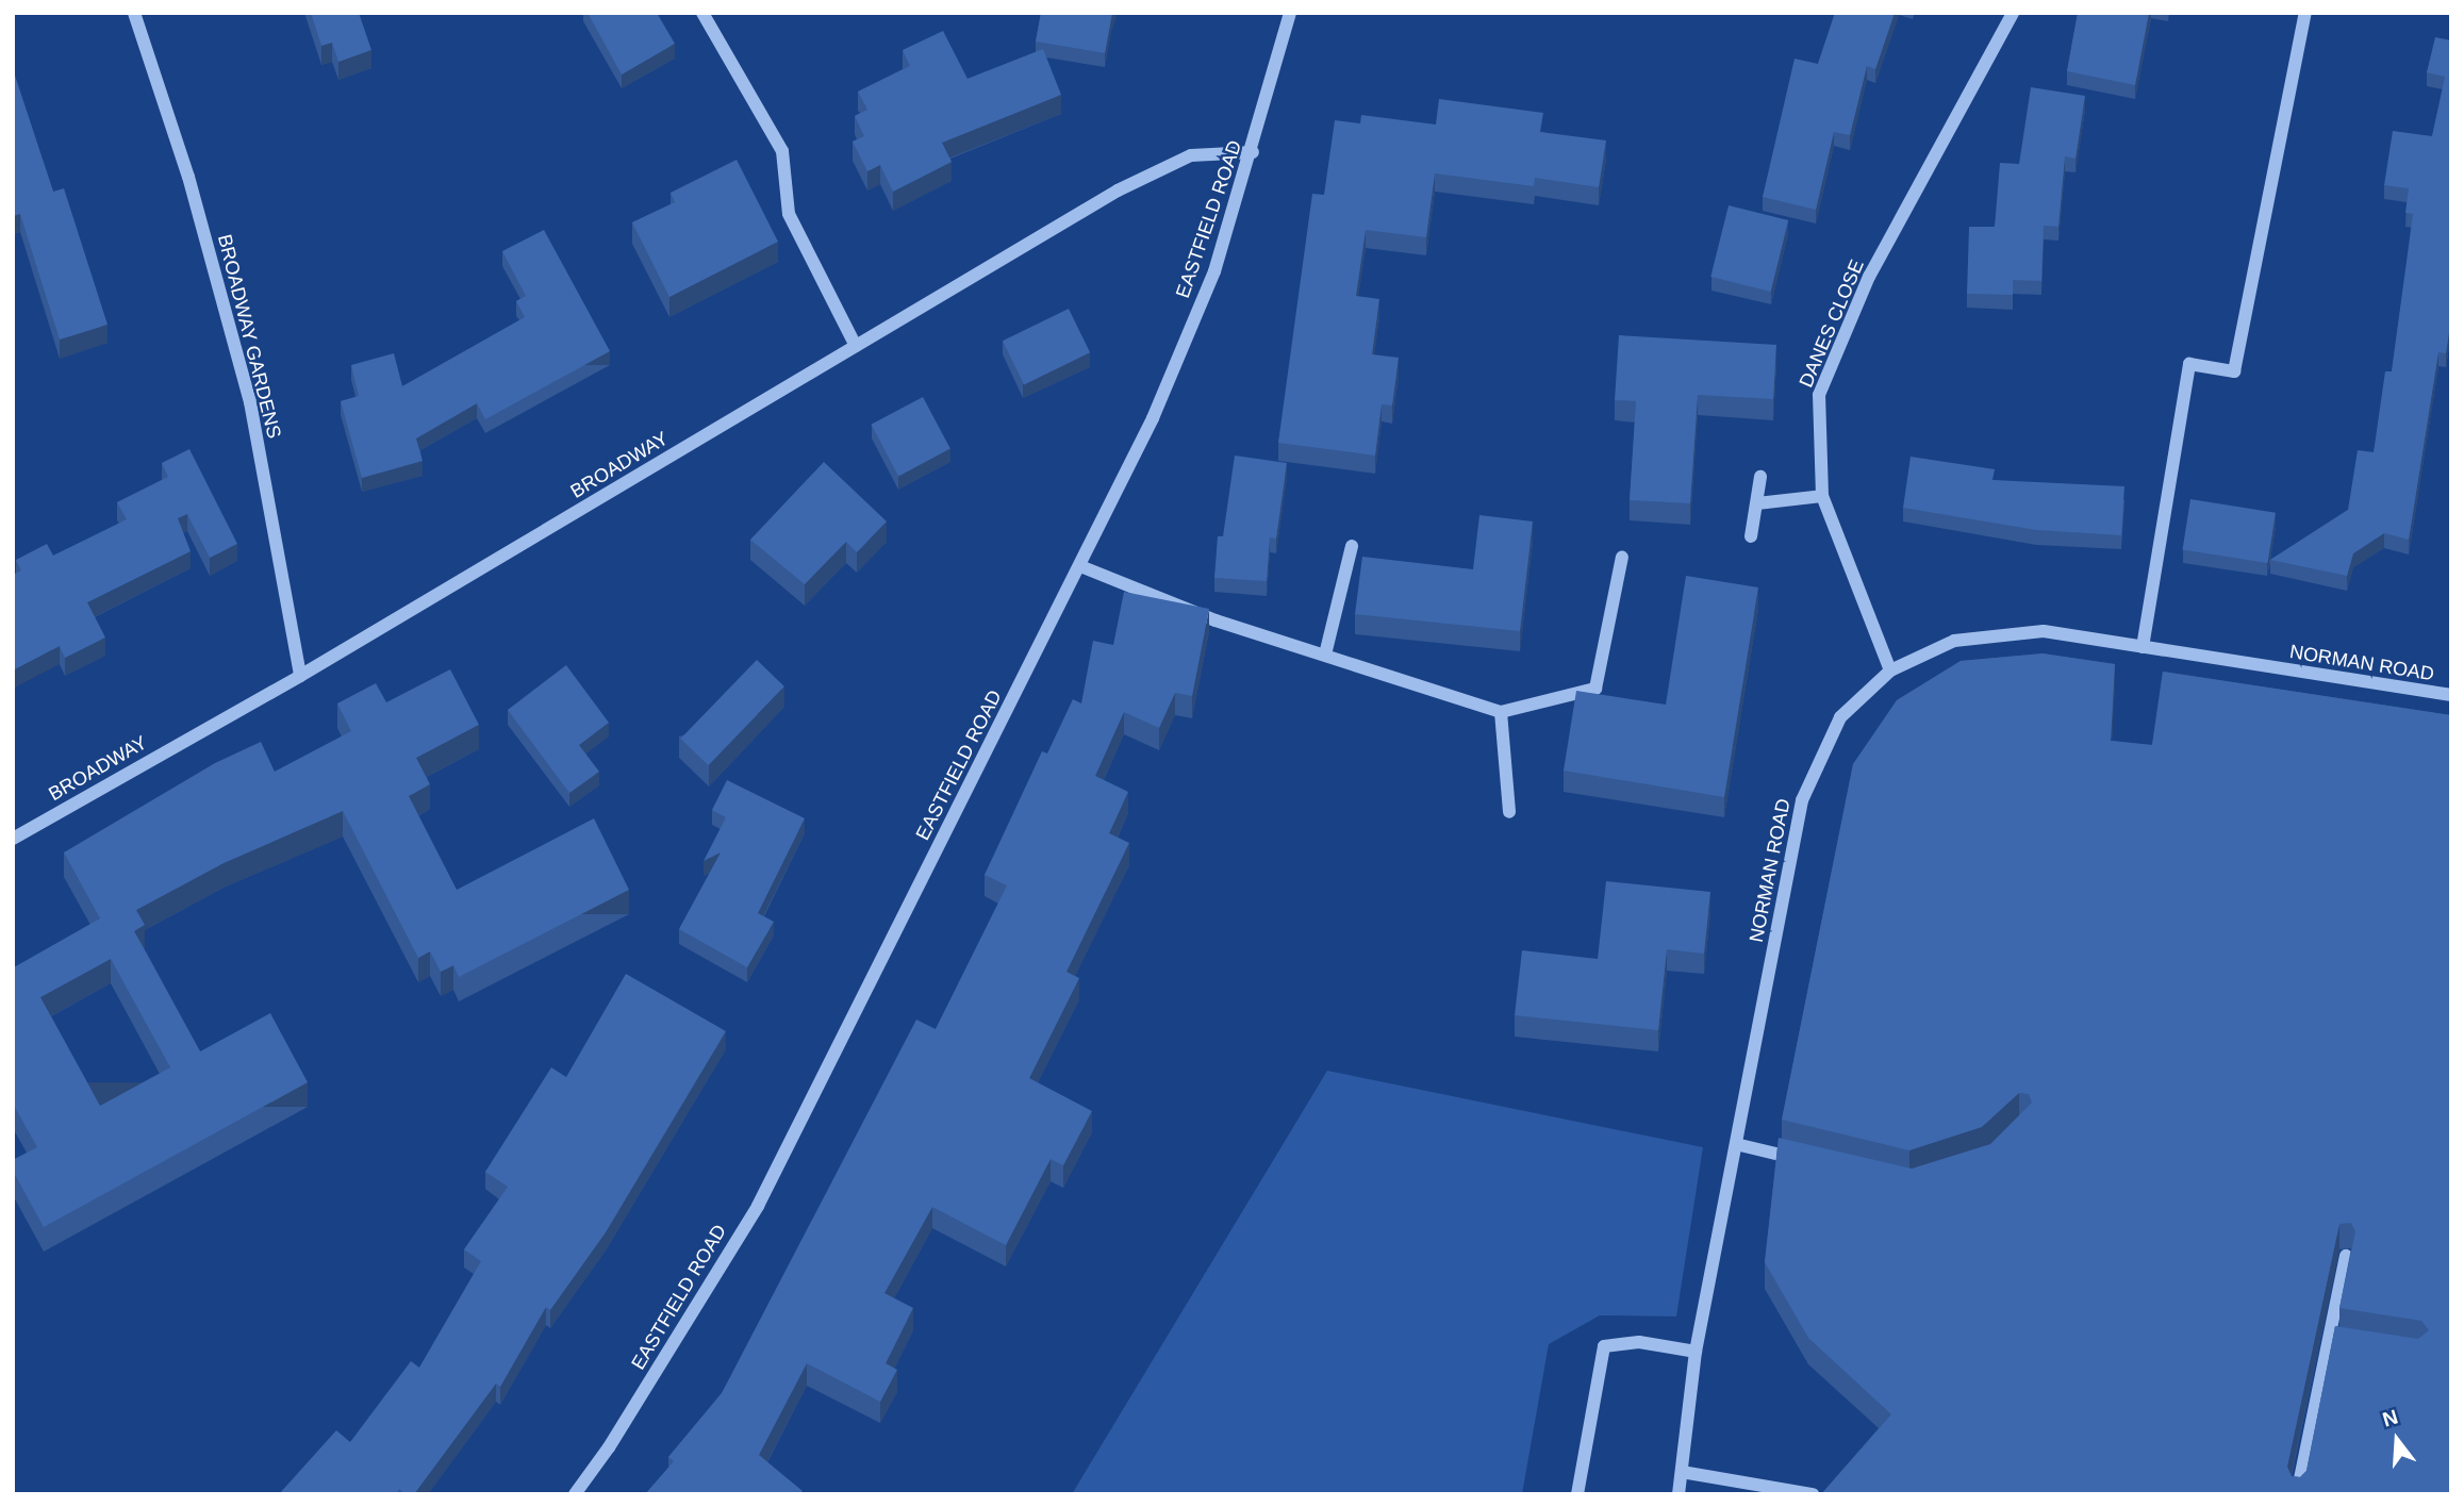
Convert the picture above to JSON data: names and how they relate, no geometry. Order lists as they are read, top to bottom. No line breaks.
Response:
{"streets":{"street":["EASTFIELD ROAD","DANES CLOSE","BROADWAY GARDENS","BROADWAY","NORMAN ROAD"]},"crossings":[["EASTFIELD ROAD","BROADWAY"],["DANES CLOSE","NORMAN ROAD"],["BROADWAY GARDENS","BROADWAY"]],"north":"top"}
